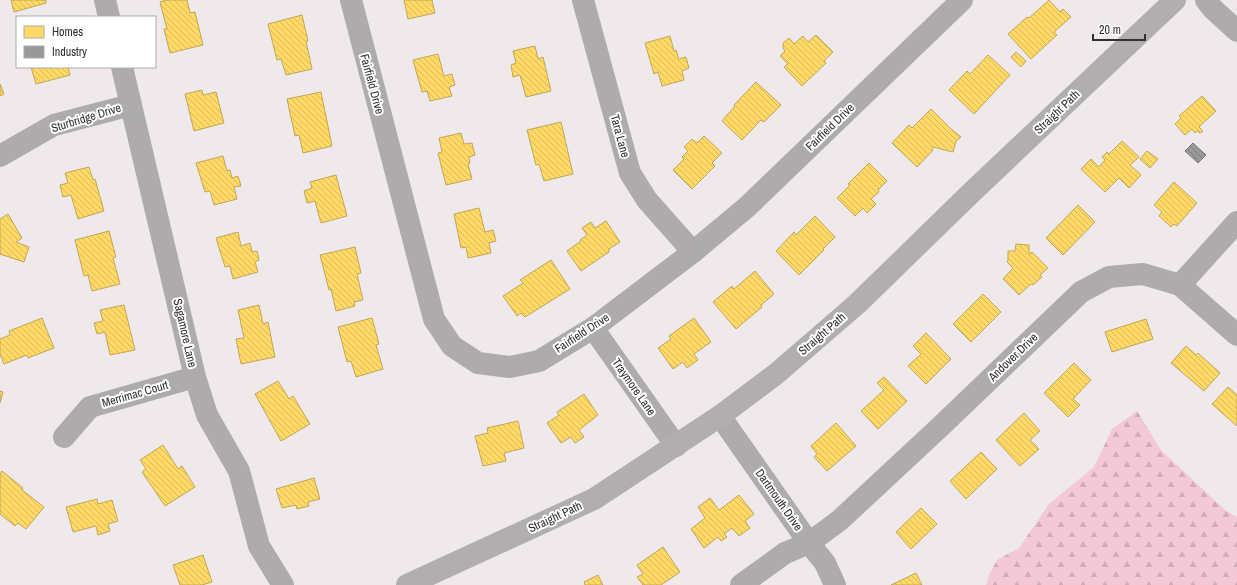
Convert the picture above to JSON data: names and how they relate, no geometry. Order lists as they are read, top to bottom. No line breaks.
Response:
{"streets":{"main road":["Straight Path"],"street":["Fairfield Drive","Sturbridge Drive","Tara Lane","Sagamore Lane","Andover Drive","Traymore Lane","Merrimac Court","Dartmouth Drive"]},"crossings":[["Fairfield Drive","Tara Lane"],["Fairfield Drive","Traymore Lane"],["Straight Path","Traymore Lane"],["Straight Path","Dartmouth Drive"],["Sturbridge Drive","Sagamore Lane"],["Sagamore Lane","Merrimac Court"],["Andover Drive","Dartmouth Drive"]],"legend":["Homes","Industry"],"scale_bar":"20 m"}
